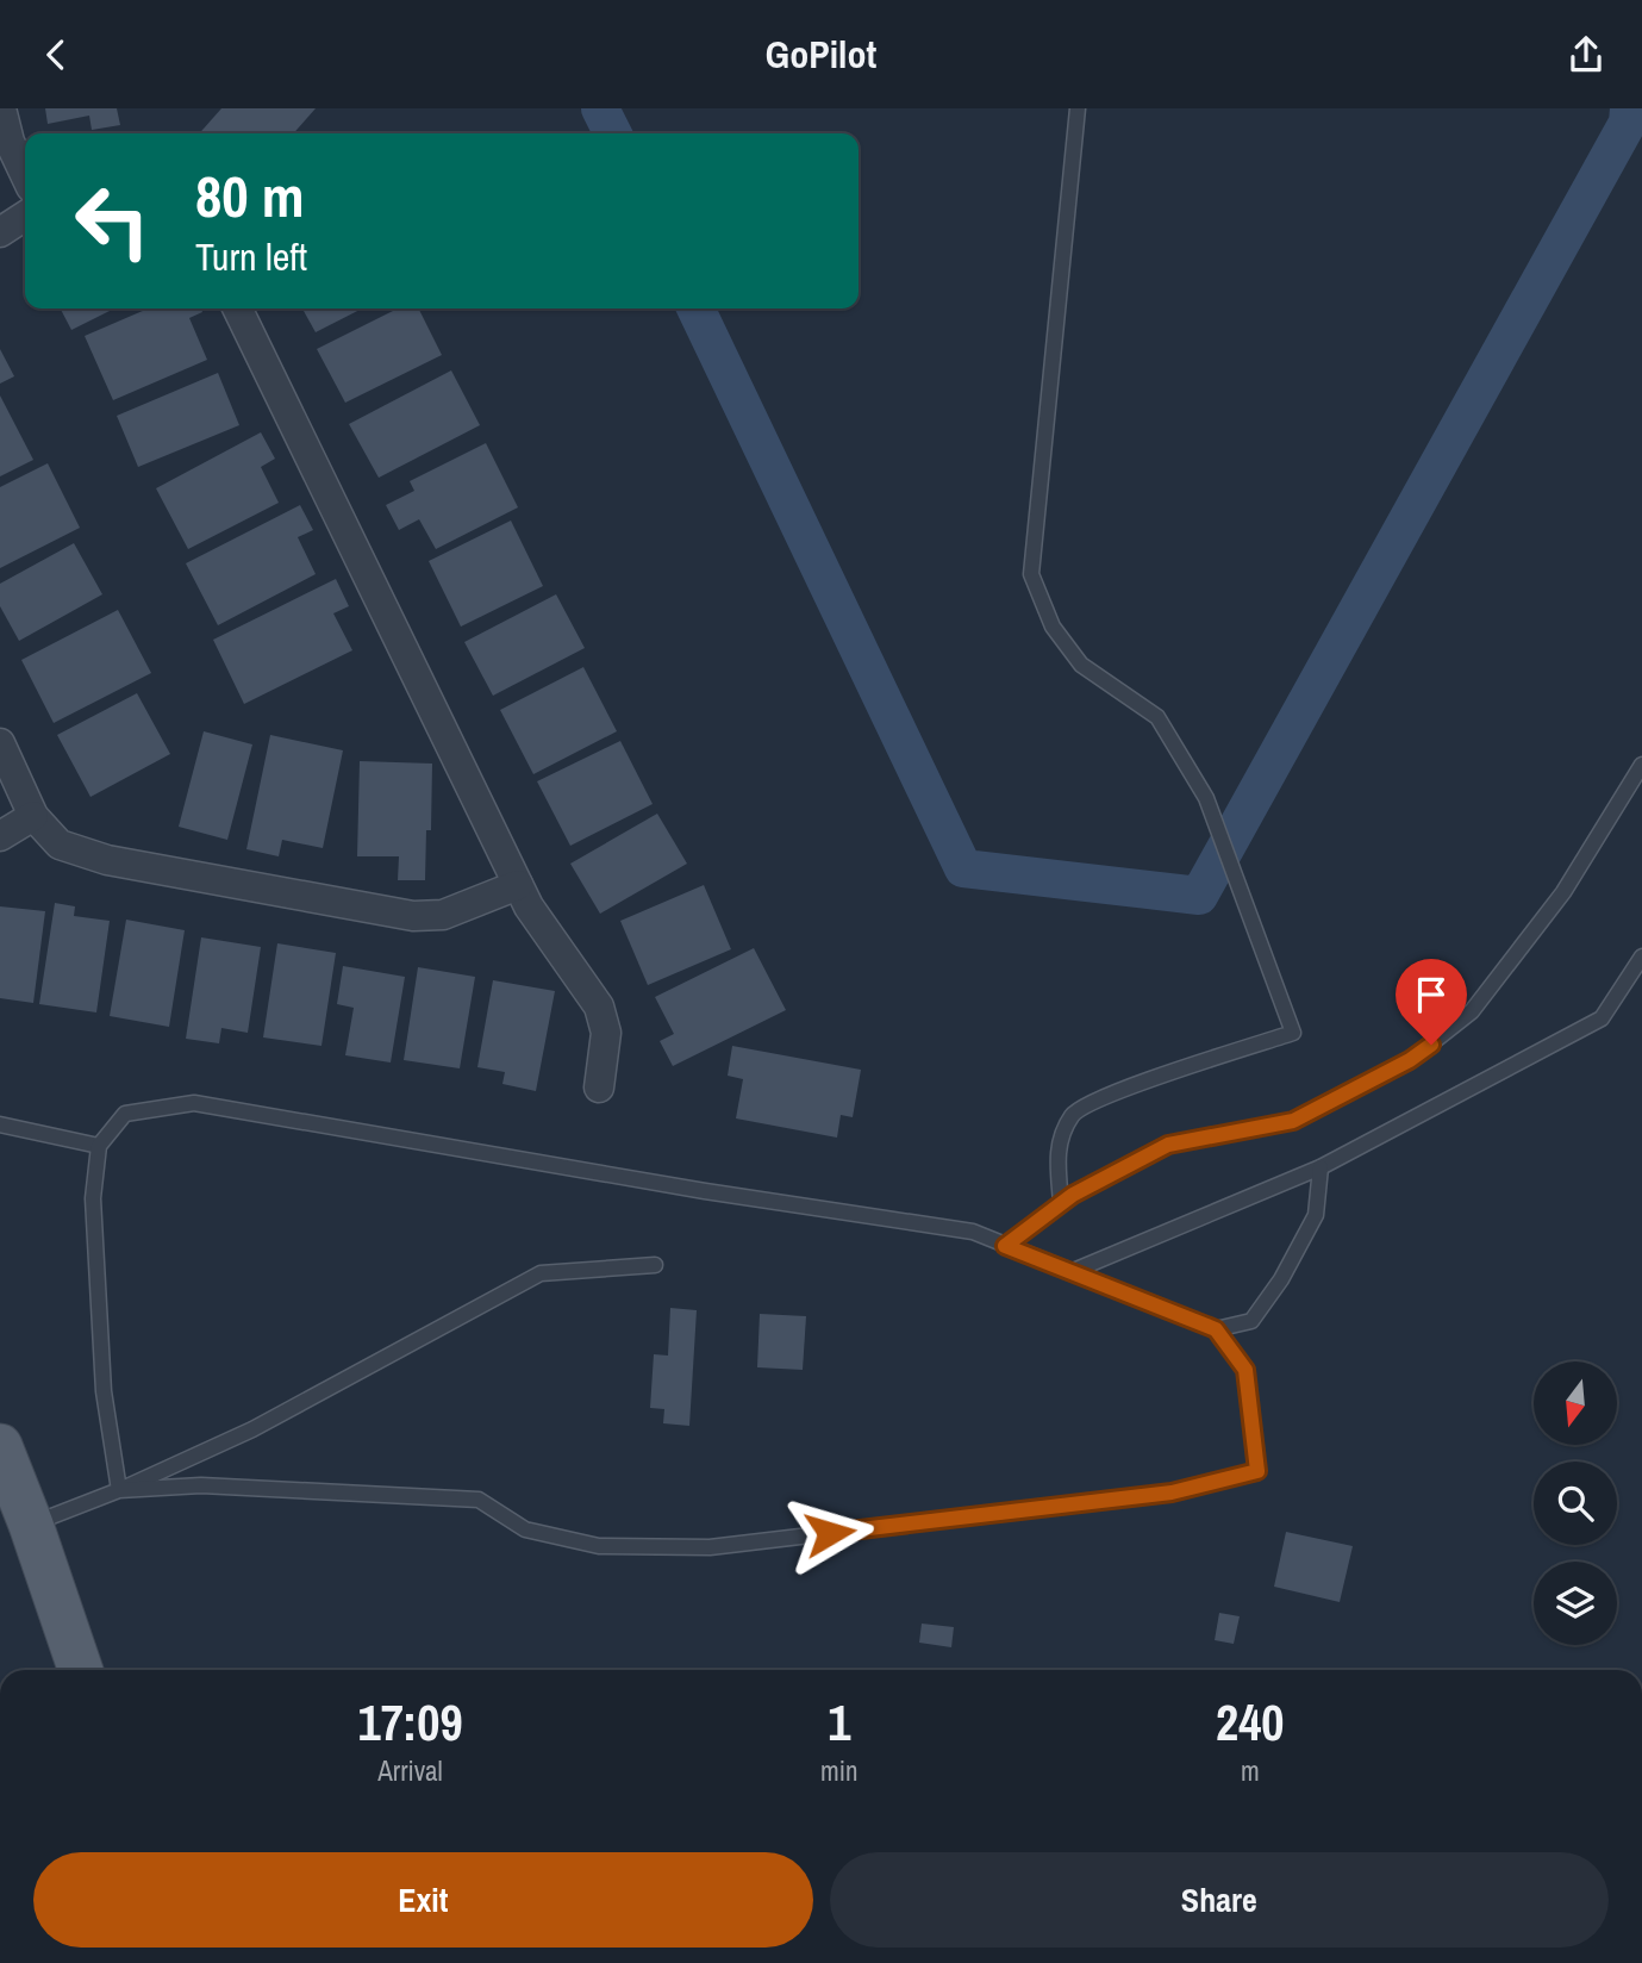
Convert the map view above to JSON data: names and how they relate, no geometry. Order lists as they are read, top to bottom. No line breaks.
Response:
{"north":"bottom","page":{"header":"GoPilot","turn":["80 m","Turn left"],"eta":["17:09","Arrival","1","min","240","m"],"buttons":["Exit","Share"]}}
